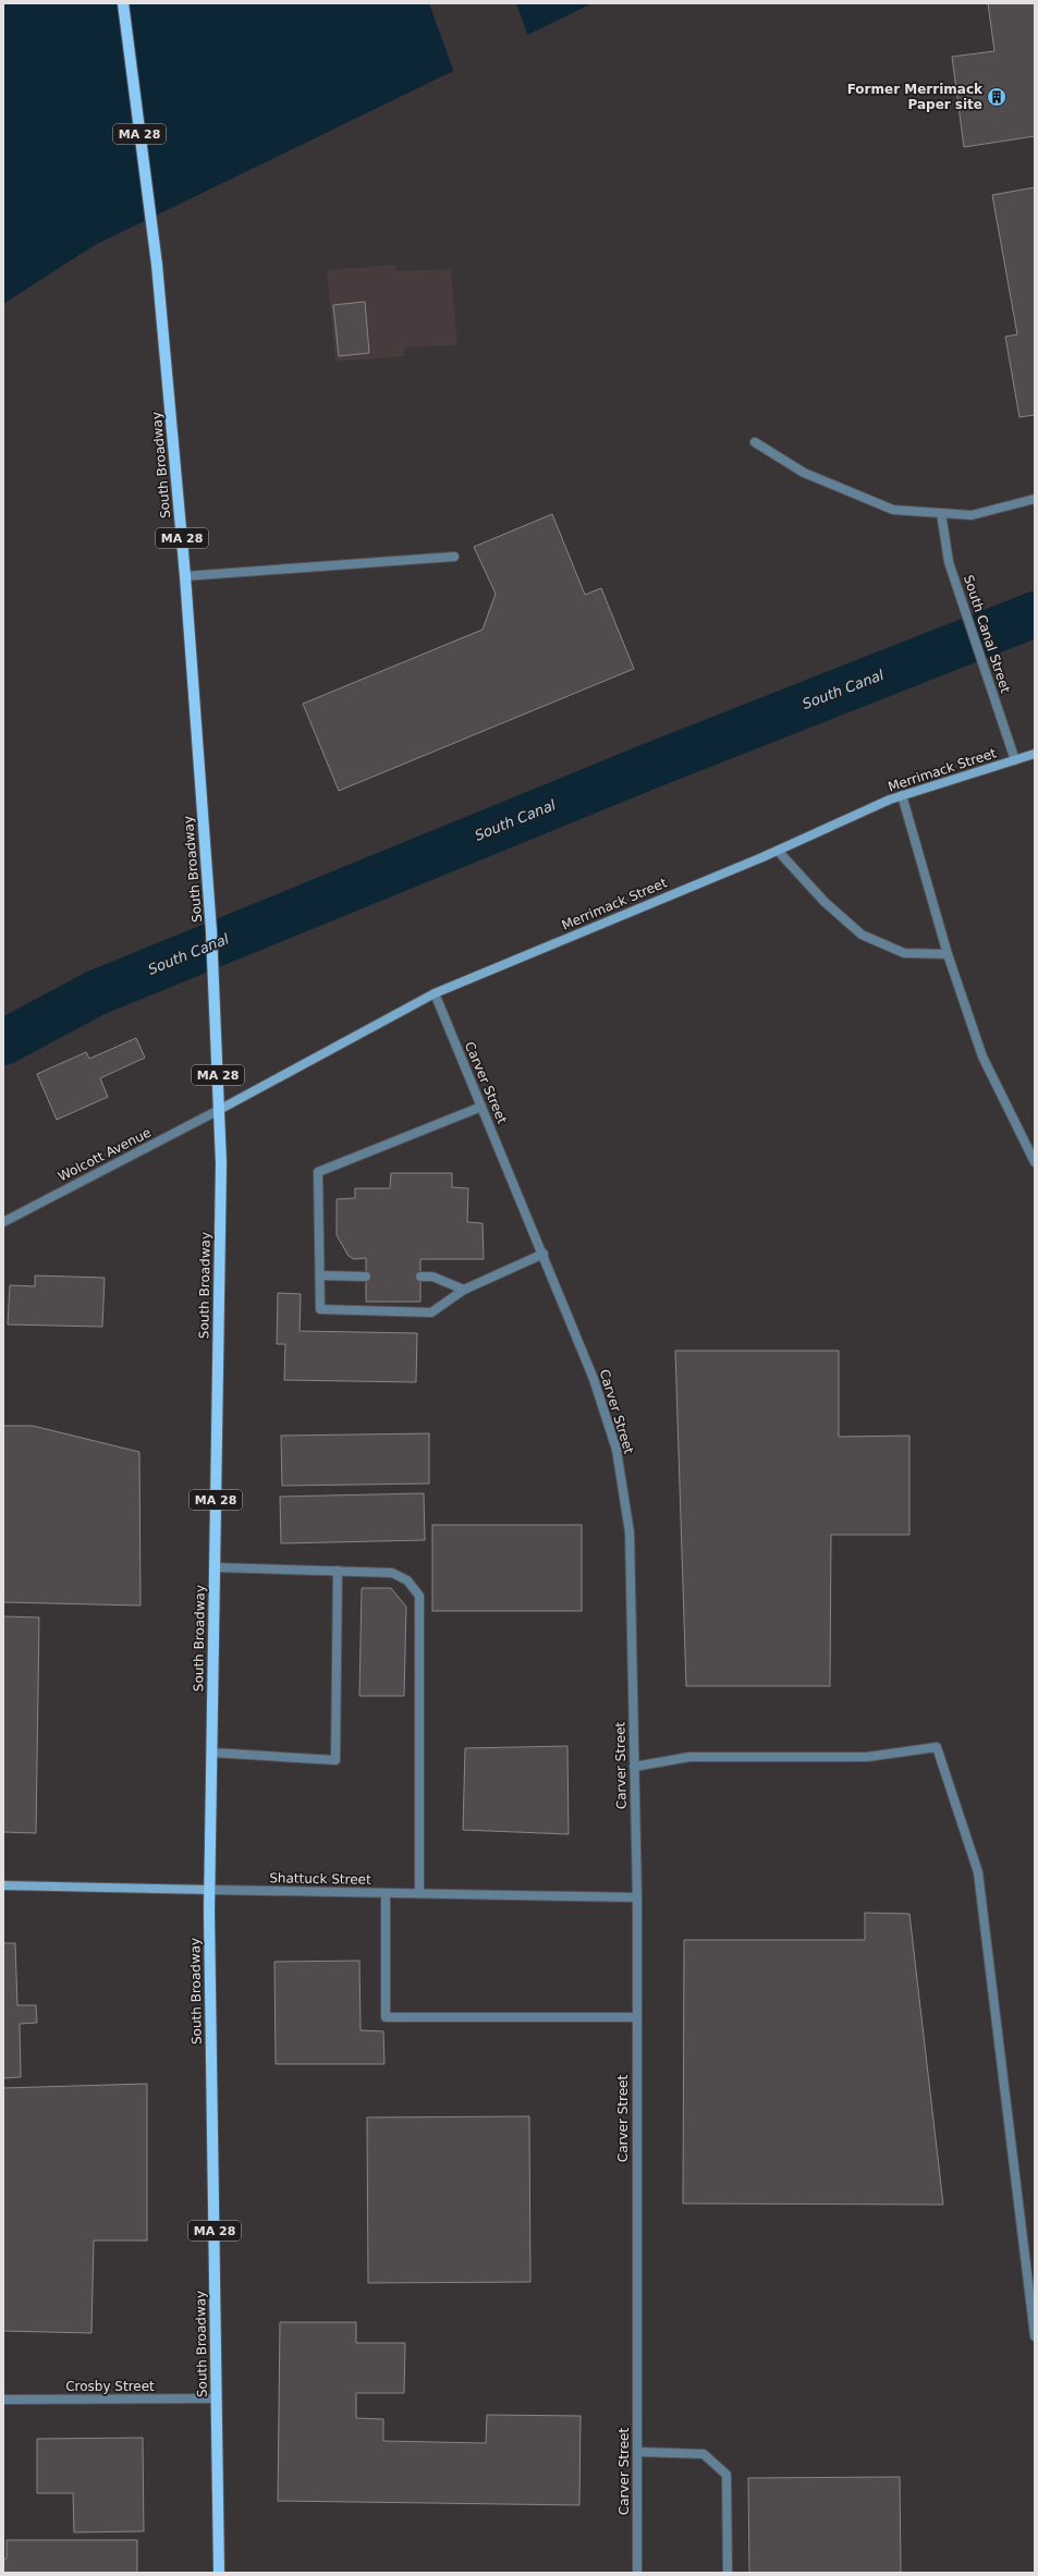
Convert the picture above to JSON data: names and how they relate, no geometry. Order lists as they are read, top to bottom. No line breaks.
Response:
{"streets":{"main road":["MA 28","South Broadway","Merrimack Street","Shattuck Street"],"street":["South Canal Street","Carver Street","Wolcott Avenue","Crosby Street"]},"crossings":[["South Broadway","Merrimack Street"],["South Broadway","Wolcott Avenue"],["South Broadway","Shattuck Street"],["South Broadway","Crosby Street"],["South Canal Street","Merrimack Street"],["Merrimack Street","Carver Street"],["Merrimack Street","Wolcott Avenue"],["Carver Street","Shattuck Street"]],"water":["South Canal"],"places":{"building":["Former Merrimack Paper site"]}}
